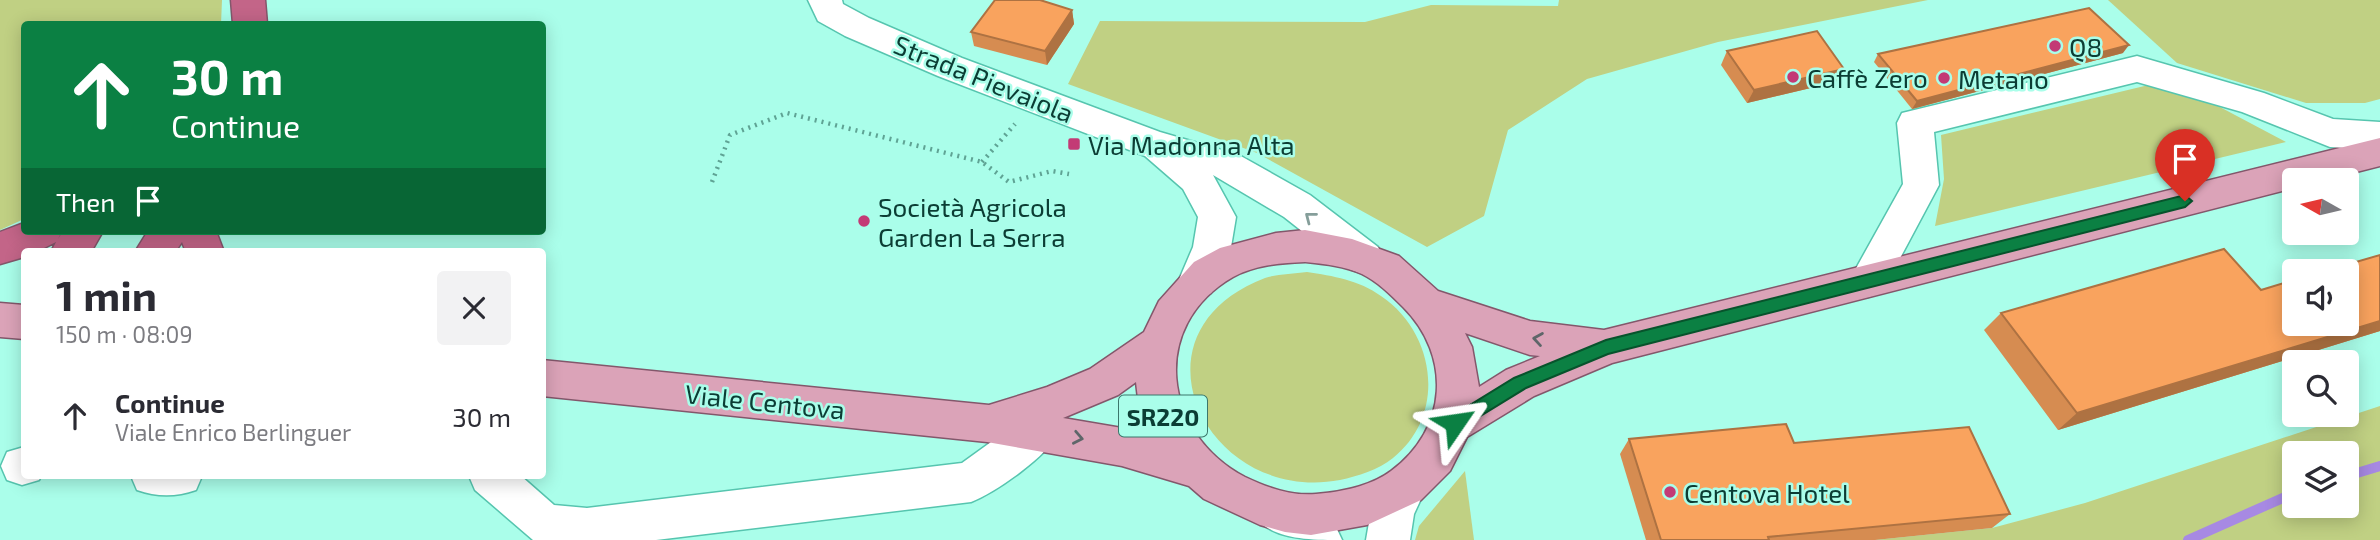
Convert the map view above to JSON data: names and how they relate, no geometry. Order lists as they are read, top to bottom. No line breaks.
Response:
{"streets":{"main road":["Viale Centova","SR220"],"street":["Strada Pievaiola"]},"crossings":[["Strada Pievaiola","SR220"],["Viale Centova","SR220"]],"places":{"other":["Q8","Caffè Zero","Metano","Società Agricola Garden La Serra","Centova Hotel"],"transit":["Via Madonna Alta"]},"north":"left","page":{"turn":["30 m","Continue"],"then":"Then","heading":["1 min","150 m · 08:09"],"list":[{"name":"Continue","note":"Viale Enrico Berlinguer","value":"30 m"}]}}
